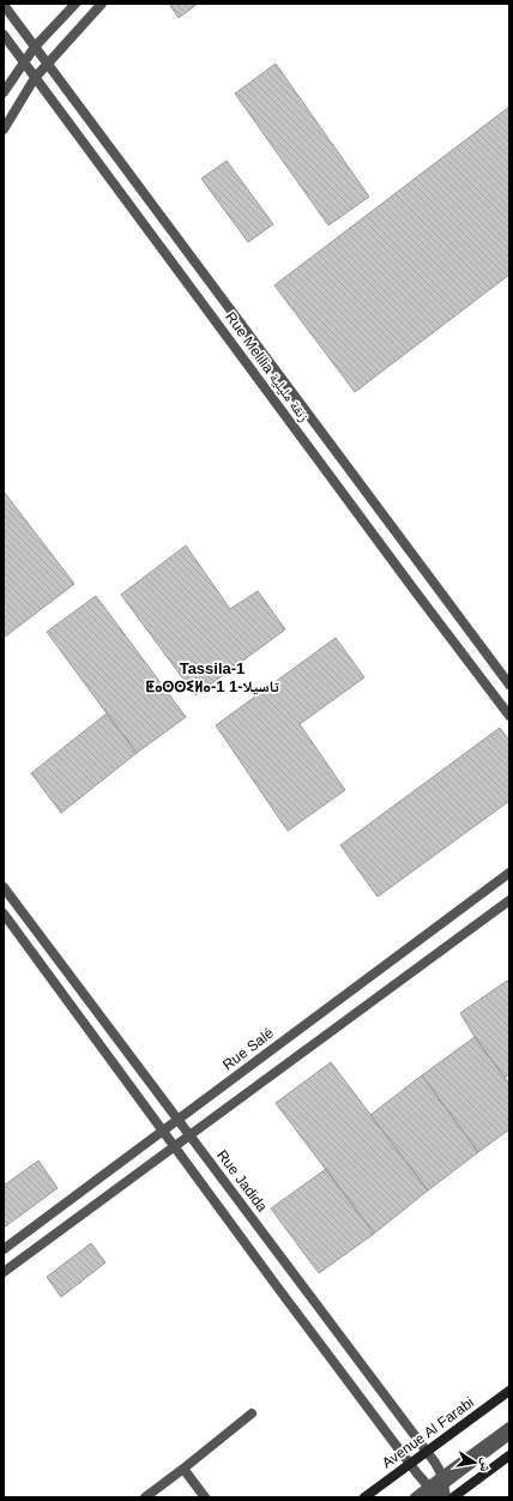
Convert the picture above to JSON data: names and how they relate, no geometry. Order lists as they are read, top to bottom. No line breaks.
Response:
{"streets":{"street":["Rue Melilia زنقة مليلية","Rue Salé","Rue Jadida","Avenue Al Farabi"]},"crossings":[["Rue Salé","Rue Jadida"],["Rue Jadida","Avenue Al Farabi"]],"districts":["Tassila-1 ⵟⴰⵙⵙⵉⵍⴰ-1 1-تاسيلا"],"north":"right"}
